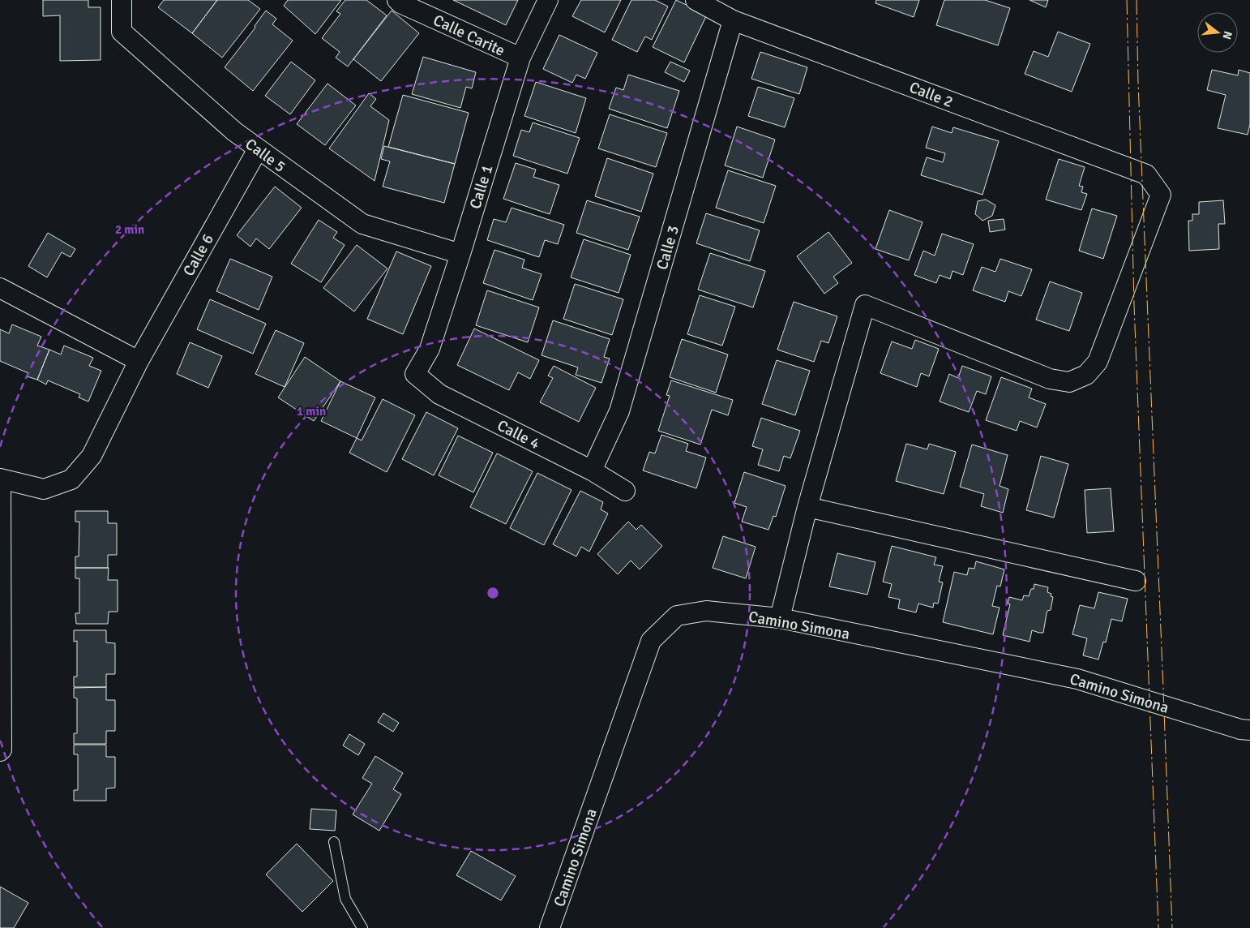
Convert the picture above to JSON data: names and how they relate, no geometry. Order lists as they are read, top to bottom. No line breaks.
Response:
{"streets":{"street":["Calle Carite","Calle 2","Calle 5","Calle 1","Calle 3","Calle 6","Calle 4","Camino Simona"]},"crossings":[["Calle Carite","Calle 1"],["Calle 2","Calle 3"],["Calle 5","Calle 1"],["Calle 5","Calle 6"],["Calle 1","Calle 4"],["Calle 3","Calle 4"]],"north":"right","rings":["2 min","1 min"]}
